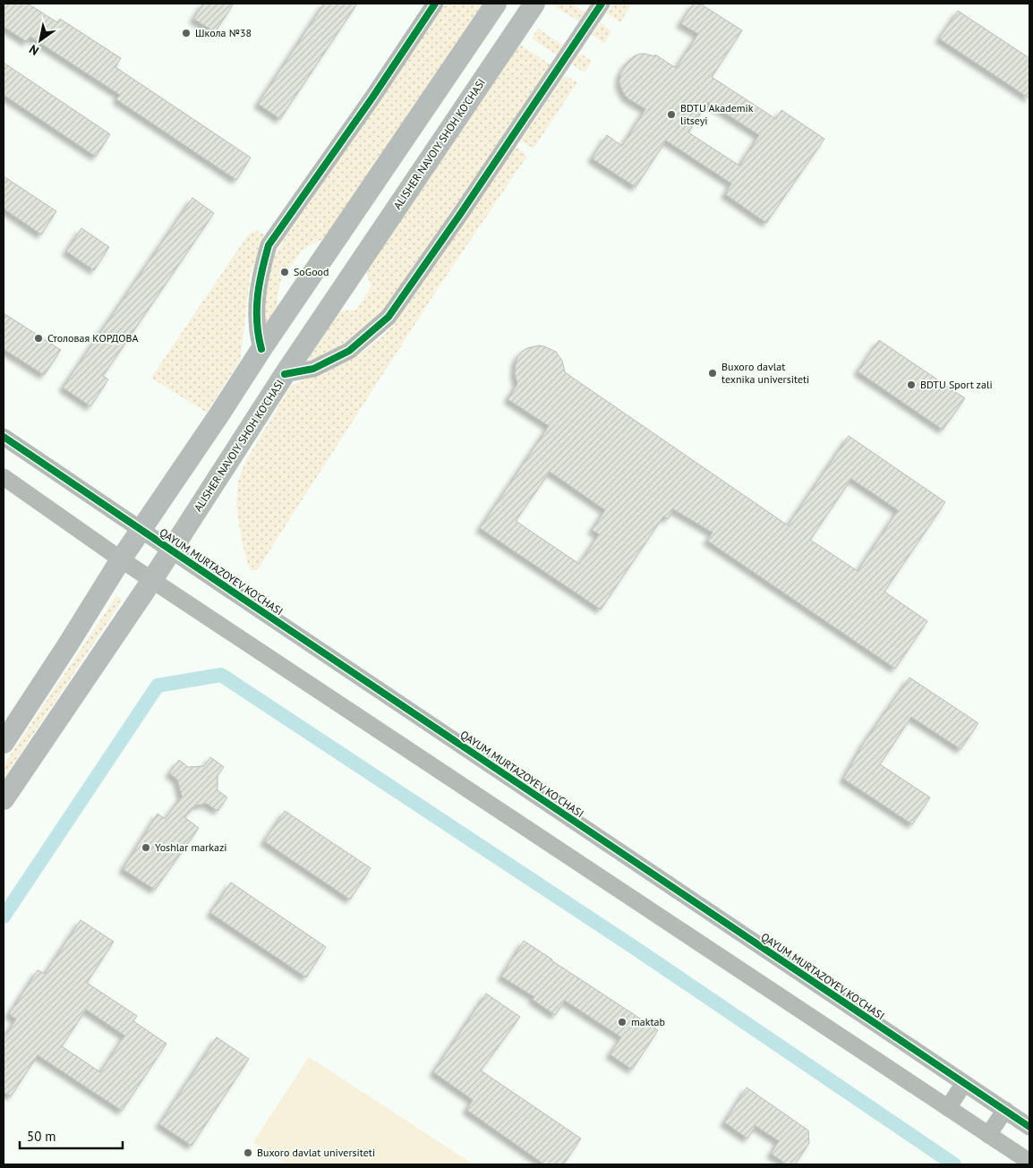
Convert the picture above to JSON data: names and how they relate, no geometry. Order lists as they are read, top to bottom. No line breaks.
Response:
{"streets":{"main road":["ALISHER NAVOIY SHOH KO'CHASI"],"street":["QAYUM MURTAZOYEV KO'CHASI"]},"crossings":[["ALISHER NAVOIY SHOH KO'CHASI","QAYUM MURTAZOYEV KO'CHASI"]],"places":["Школа №38","BDTU Akademik litseyi","SoGood","Столовая КОРДОВА","Buxoro davlat texnika universiteti","BDTU Sport zali","Yoshlar markazi","maktab","Buxoro davlat universiteti"],"scale_bar":"50 m","north":"bottom left"}
